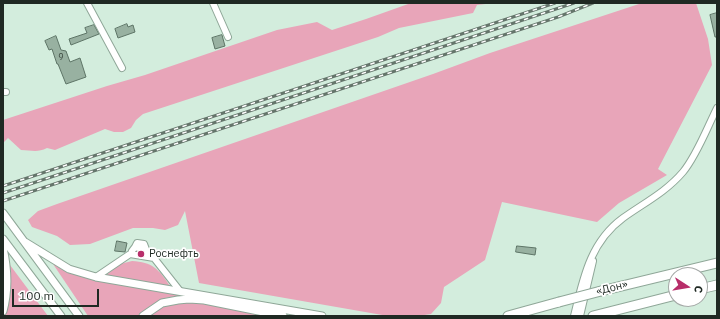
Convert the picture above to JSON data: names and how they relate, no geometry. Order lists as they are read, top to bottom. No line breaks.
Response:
{"streets":{"highway":["«Дон»"]},"places":["Роснефть"],"house_numbers":["9"],"scale_bar":"100 m","north":"right"}
